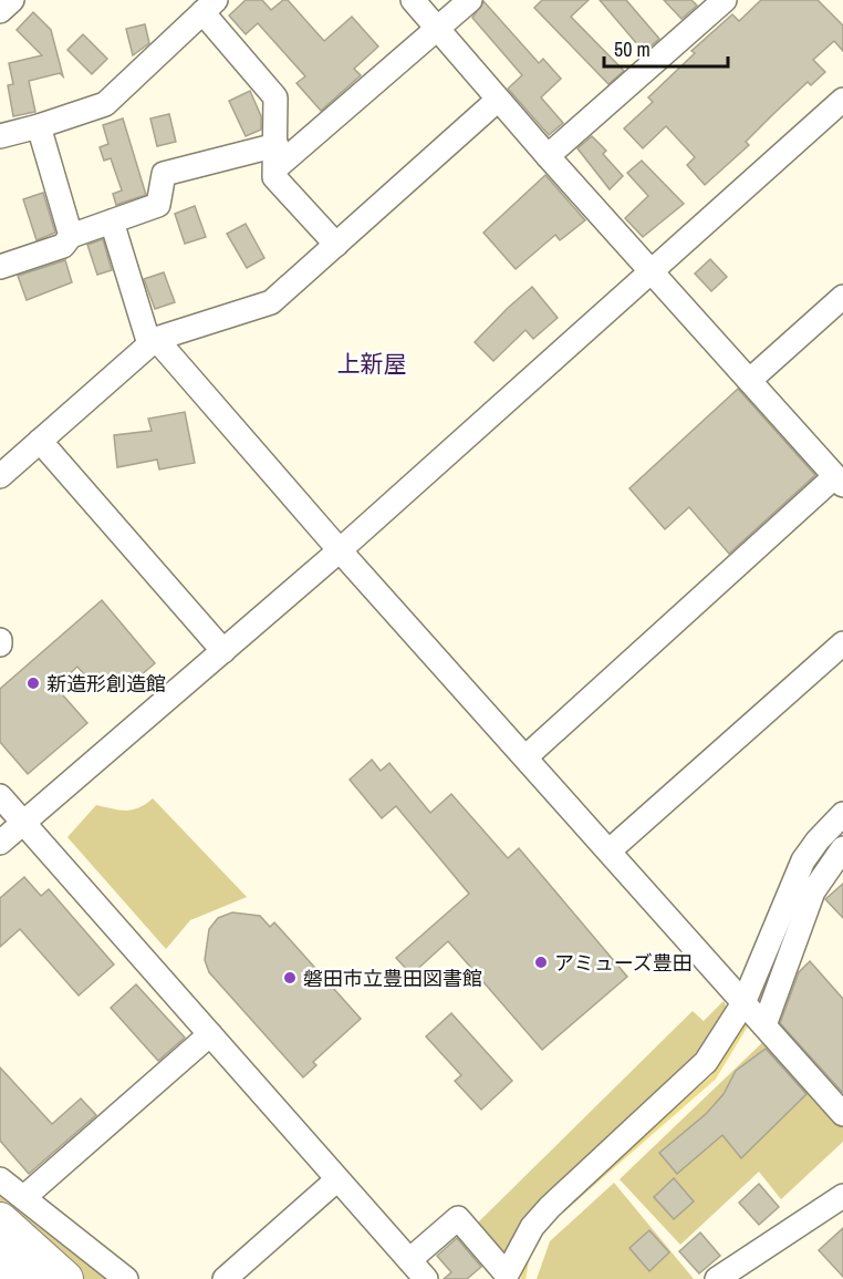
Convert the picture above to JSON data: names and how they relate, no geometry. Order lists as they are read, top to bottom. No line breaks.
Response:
{"districts":["上新屋"],"places":["新造形創造館","アミューズ豊田","磐田市立豊田図書館"],"scale_bar":"50 m"}
